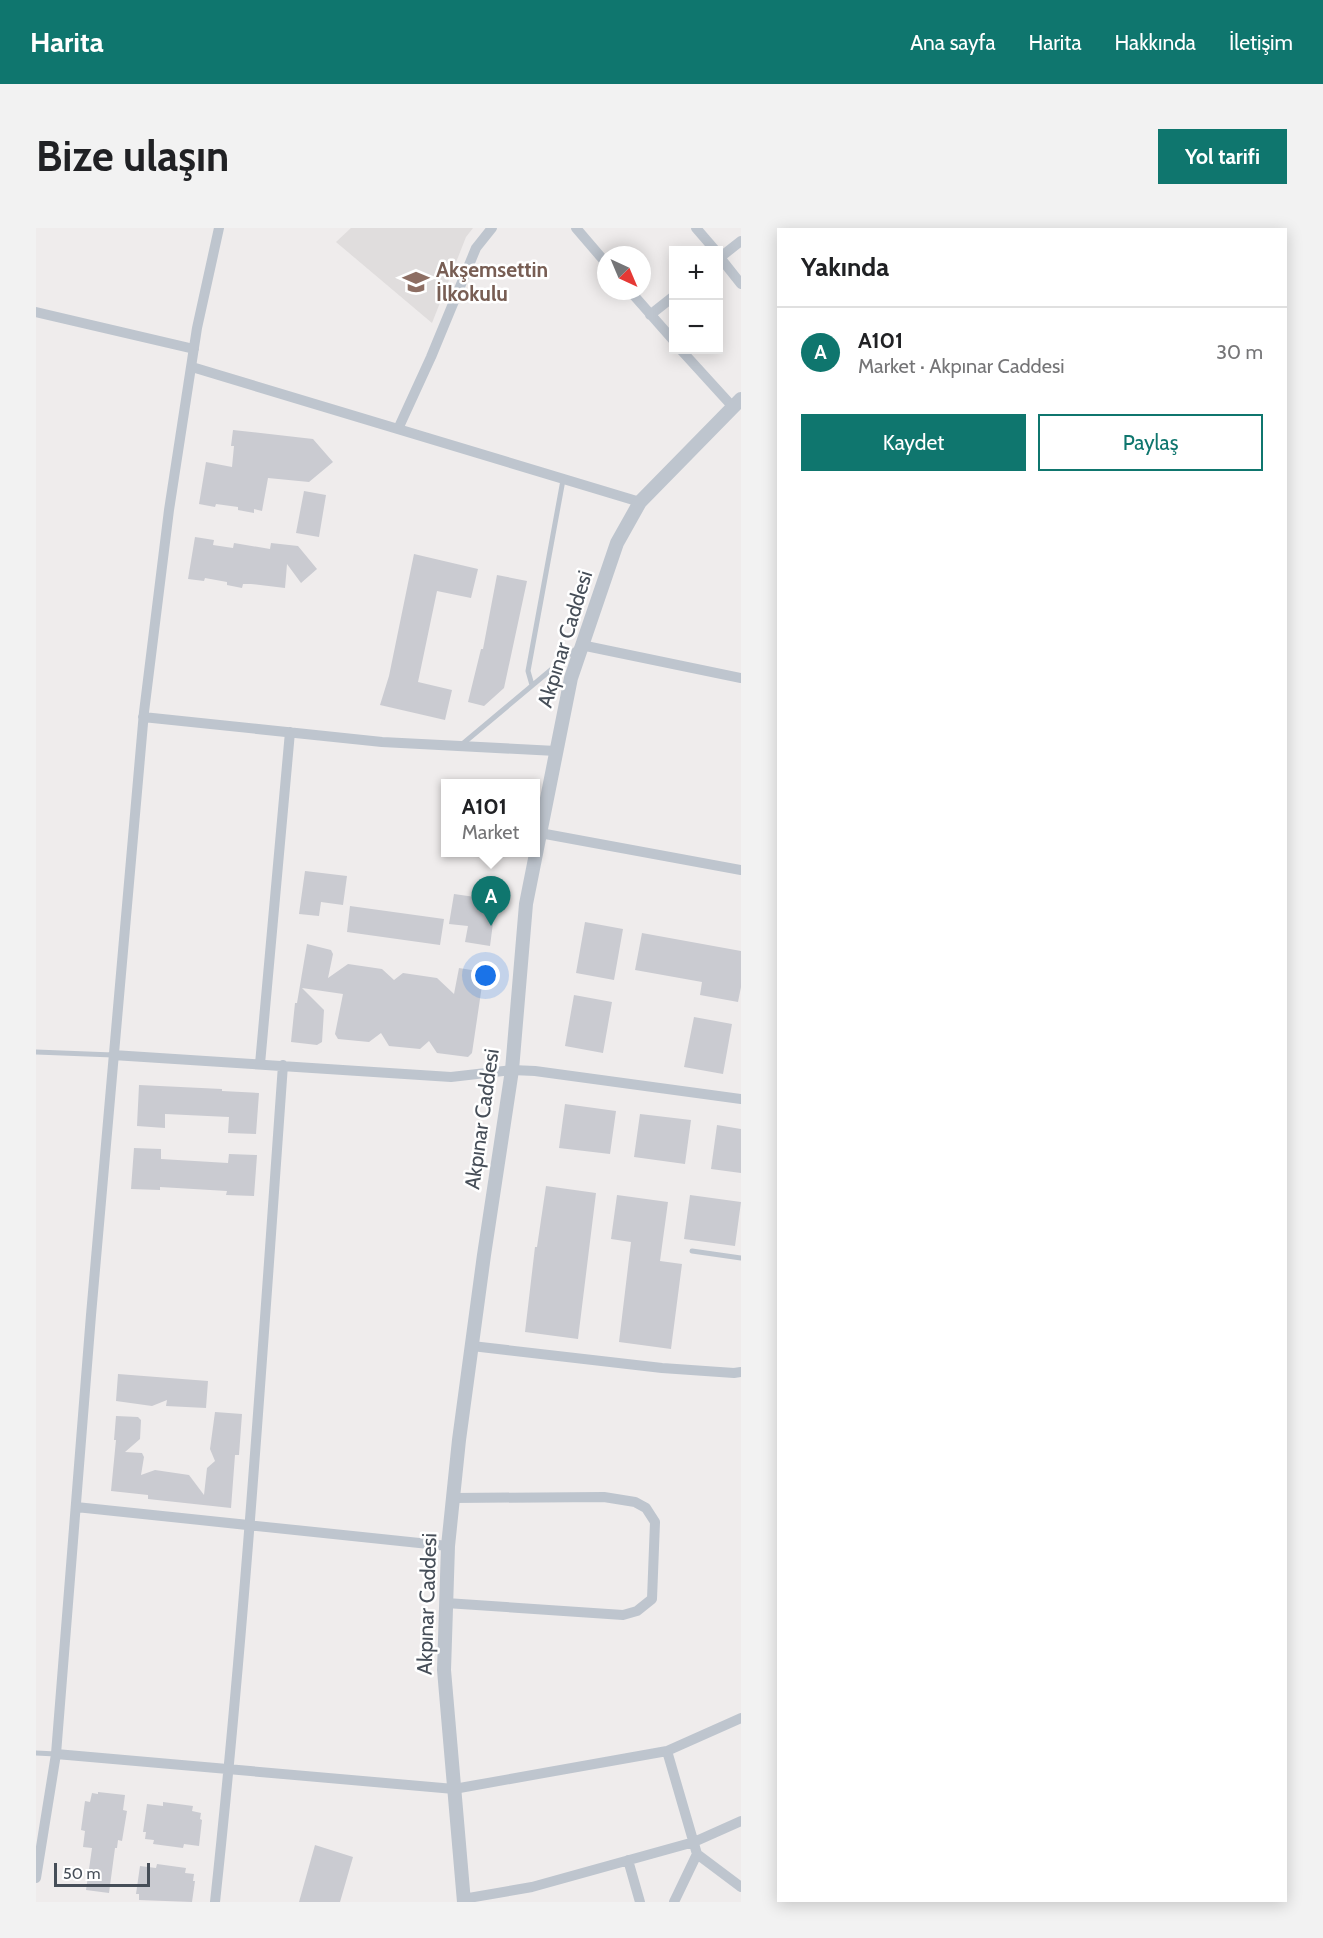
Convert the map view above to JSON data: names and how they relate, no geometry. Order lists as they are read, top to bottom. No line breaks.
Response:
{"streets":{"street":["Akpınar Caddesi"]},"places":{"school or university":["Akşemsettin İlkokulu"]},"scale_bar":"50 m","north":"bottom right","page":{"header":"Harita","nav":["Ana sayfa","Harita","Hakkında","İletişim"],"buttons":["Yol tarifi",["Kaydet","Paylaş"]],"title":"Bize ulaşın","heading":"Yakında","map_buttons":["+","−"],"list":[{"mark":"A","name":"A101","note":"Market · Akpınar Caddesi","value":"30 m"}],"popup":["A101","Market"],"pins":"A","scale":"50 m"}}
